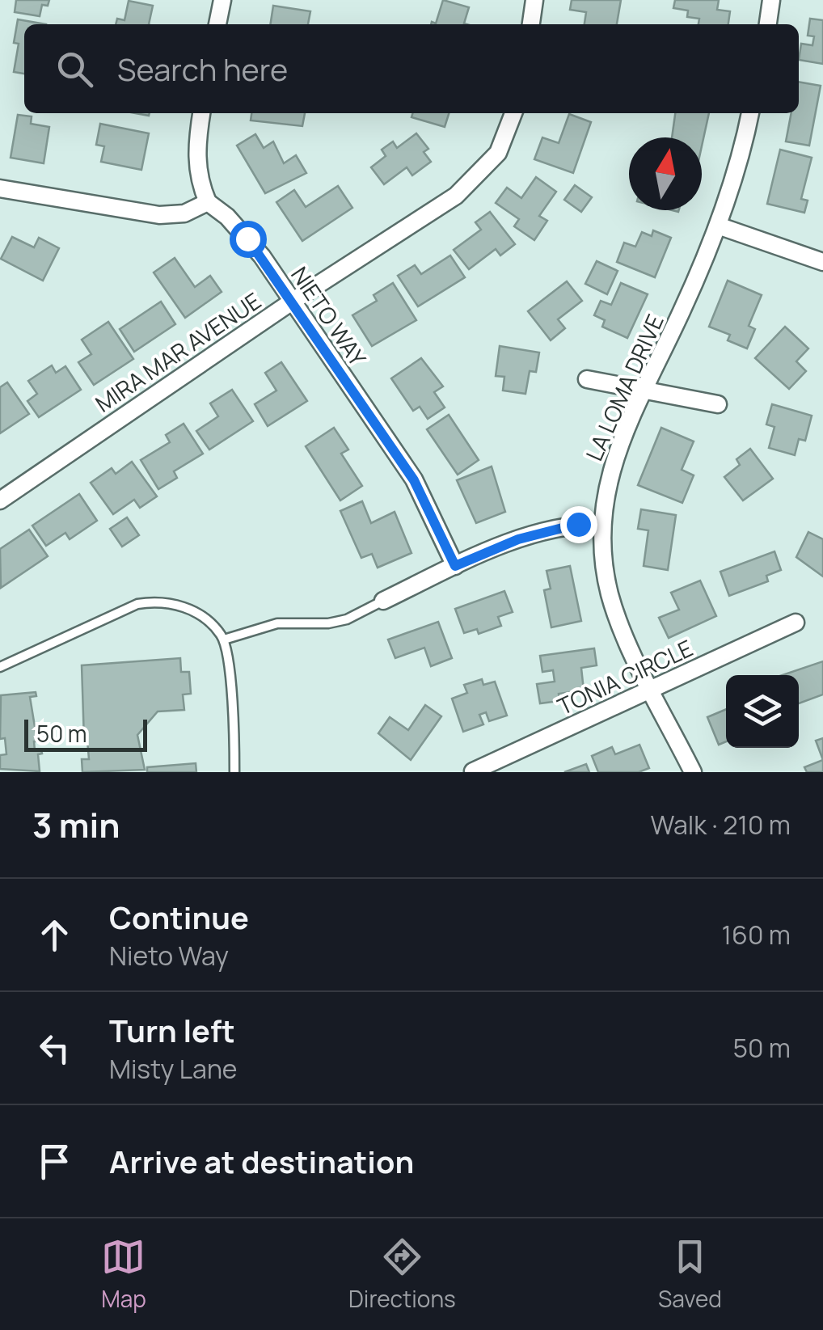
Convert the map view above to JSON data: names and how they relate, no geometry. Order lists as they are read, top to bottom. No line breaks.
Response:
{"streets":{"street":["NIETO WAY","MIRA MAR AVENUE","LA LOMA DRIVE","TONIA CIRCLE"]},"crossings":[["NIETO WAY","MIRA MAR AVENUE"],["LA LOMA DRIVE","TONIA CIRCLE"]],"scale_bar":"50 m","north":"top","page":{"search":"Search here","scale":"50 m","heading":["3 min","Walk · 210 m"],"list":[["Continue","Nieto Way","160 m"],["Turn left","Misty Lane","50 m"],"Arrive at destination"],"nav":["Map","Directions","Saved"]}}
